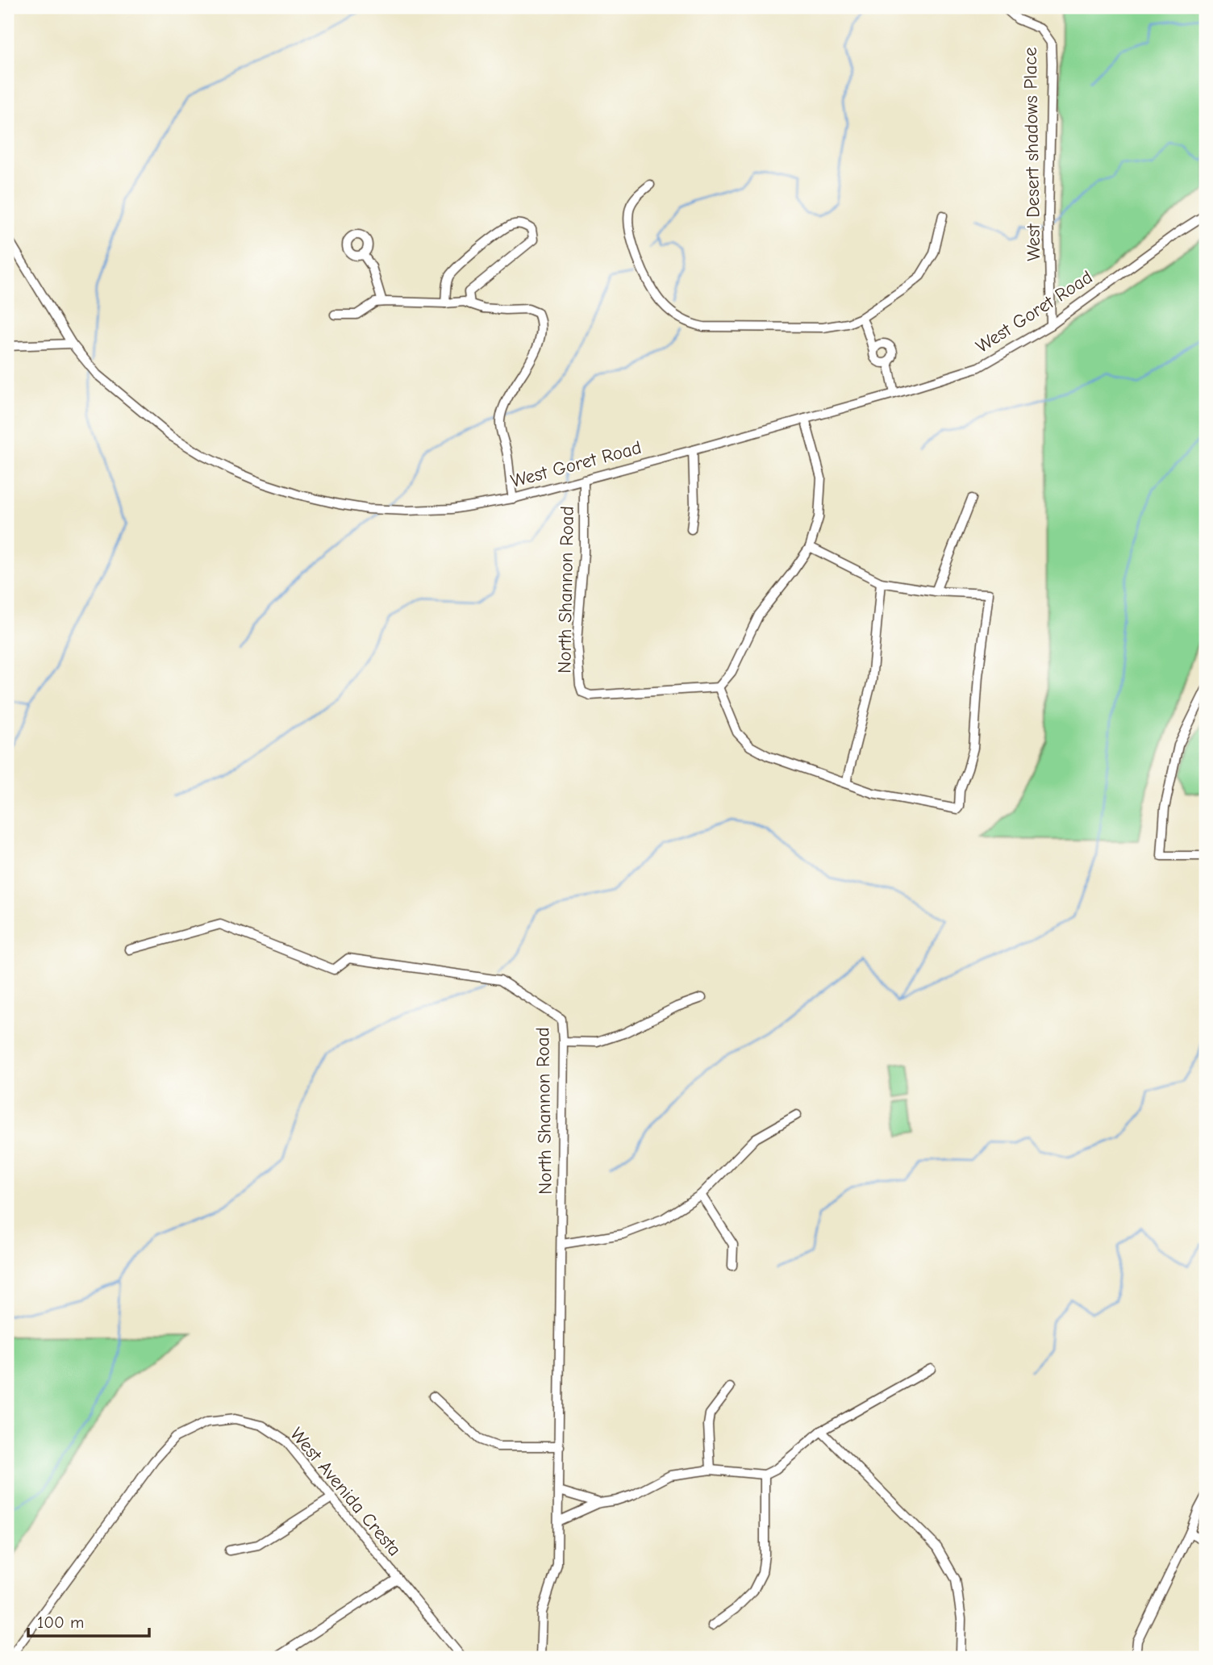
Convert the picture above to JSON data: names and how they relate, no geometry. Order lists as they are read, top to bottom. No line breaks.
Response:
{"streets":{"street":["West Desert shadows Place","West Goret Road","North Shannon Road","West Avenida Cresta"]},"crossings":[["West Desert shadows Place","West Goret Road"],["West Goret Road","North Shannon Road"]],"scale_bar":"100 m"}
